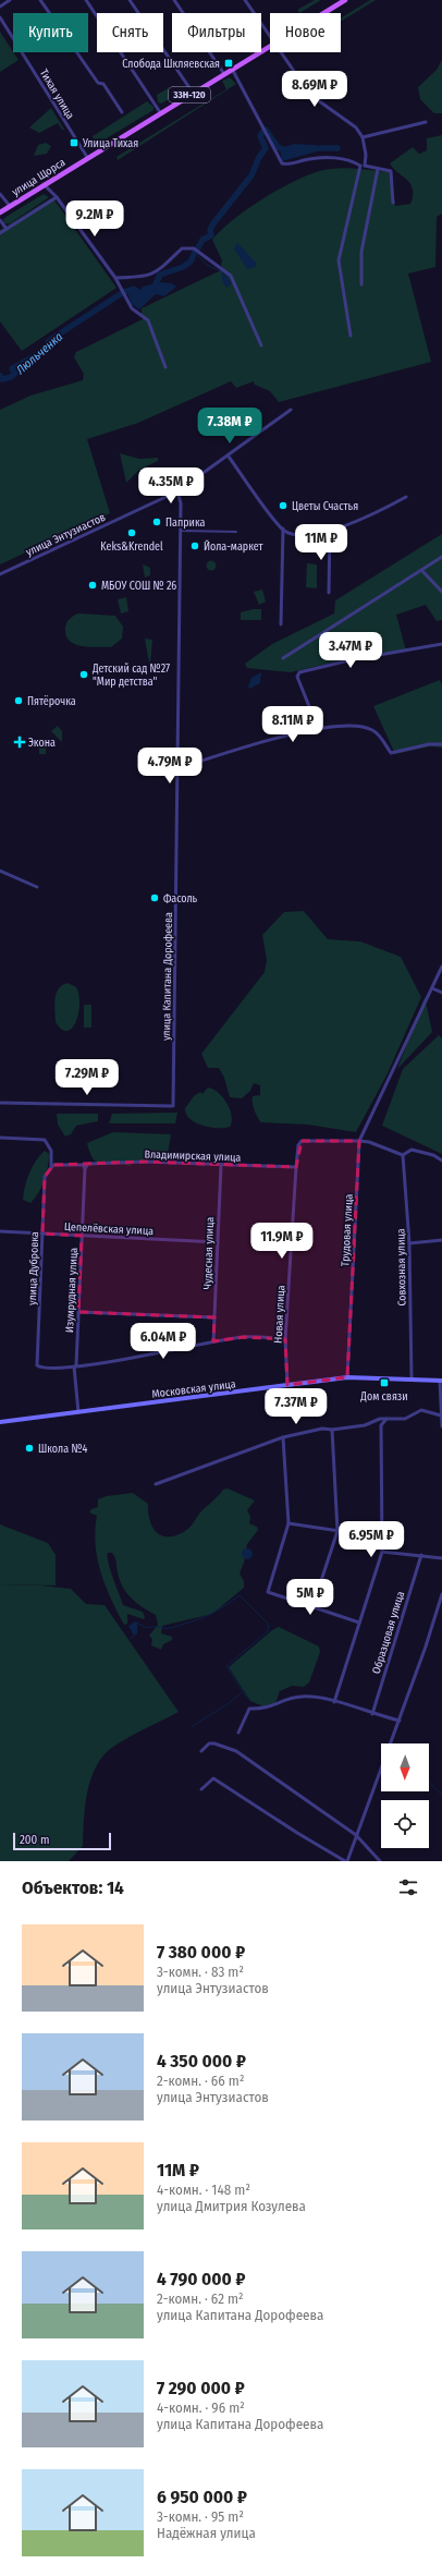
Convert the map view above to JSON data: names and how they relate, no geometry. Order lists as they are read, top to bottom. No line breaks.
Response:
{"streets":{"main road":["33Н-120","улица Щорса","Московская улица"],"street":["Тихая улица","улица Энтузиастов","улица Капитана Дорофеева","Владимирская улица","Цепелёвская улица","Трудовая улица","Чудесная улица","Совхозная улица","улица Дубровка","Изумрудная улица","Новая улица","Образцовая улица"]},"crossings":[["Тихая улица","33Н-120"],["Тихая улица","улица Щорса"],["33Н-120","улица Щорса"],["улица Энтузиастов","улица Капитана Дорофеева"],["Владимирская улица","Чудесная улица"],["Владимирская улица","Изумрудная улица"],["Владимирская улица","Новая улица"],["Цепелёвская улица","Чудесная улица"],["Цепелёвская улица","улица Дубровка"],["Цепелёвская улица","Изумрудная улица"],["Трудовая улица","Новая улица"],["Трудовая улица","Московская улица"],["Совхозная улица","Московская улица"],["улица Дубровка","Изумрудная улица"],["Изумрудная улица","Московская улица"],["Новая улица","Московская улица"]],"water":["Люльченка"],"places":{"transit":["Слобода Шкляевская","Улица Тихая","Дом связи"],"other":["Цветы Счастья","Паприка","Keks&Krendel","Йола-маркет","МБОУ СОШ № 26","Детский сад №27 \"Мир детства\"","Пятёрочка","Фасоль","Школа №4"],"health":["Экона"]},"scale_bar":"200 m","north":"bottom","page":{"chip":["Купить","Снять","Фильтры","Новое"],"price":["8.69M ₽","9.2M ₽","7.38M ₽","4.35M ₽","11M ₽","3.47M ₽","8.11M ₽","4.79M ₽","7.29M ₽","11.9M ₽","6.04M ₽","7.37M ₽","6.95M ₽","5M ₽"],"scale":"200 m","heading":"Объектов: 14","list":[{"name":"7 380 000 ₽","note":"3-комн. · 83 m² · улица Энтузиастов"},{"name":"4 350 000 ₽","note":"2-комн. · 66 m² · улица Энтузиастов"},{"name":"11M ₽","note":"4-комн. · 148 m² · улица Дмитрия Козулева"},{"name":"4 790 000 ₽","note":"2-комн. · 62 m² · улица Капитана Дорофеева"},{"name":"7 290 000 ₽","note":"4-комн. · 96 m² · улица Капитана Дорофеева"},{"name":"6 950 000 ₽","note":"3-комн. · 95 m² · Надёжная улица"}]}}
